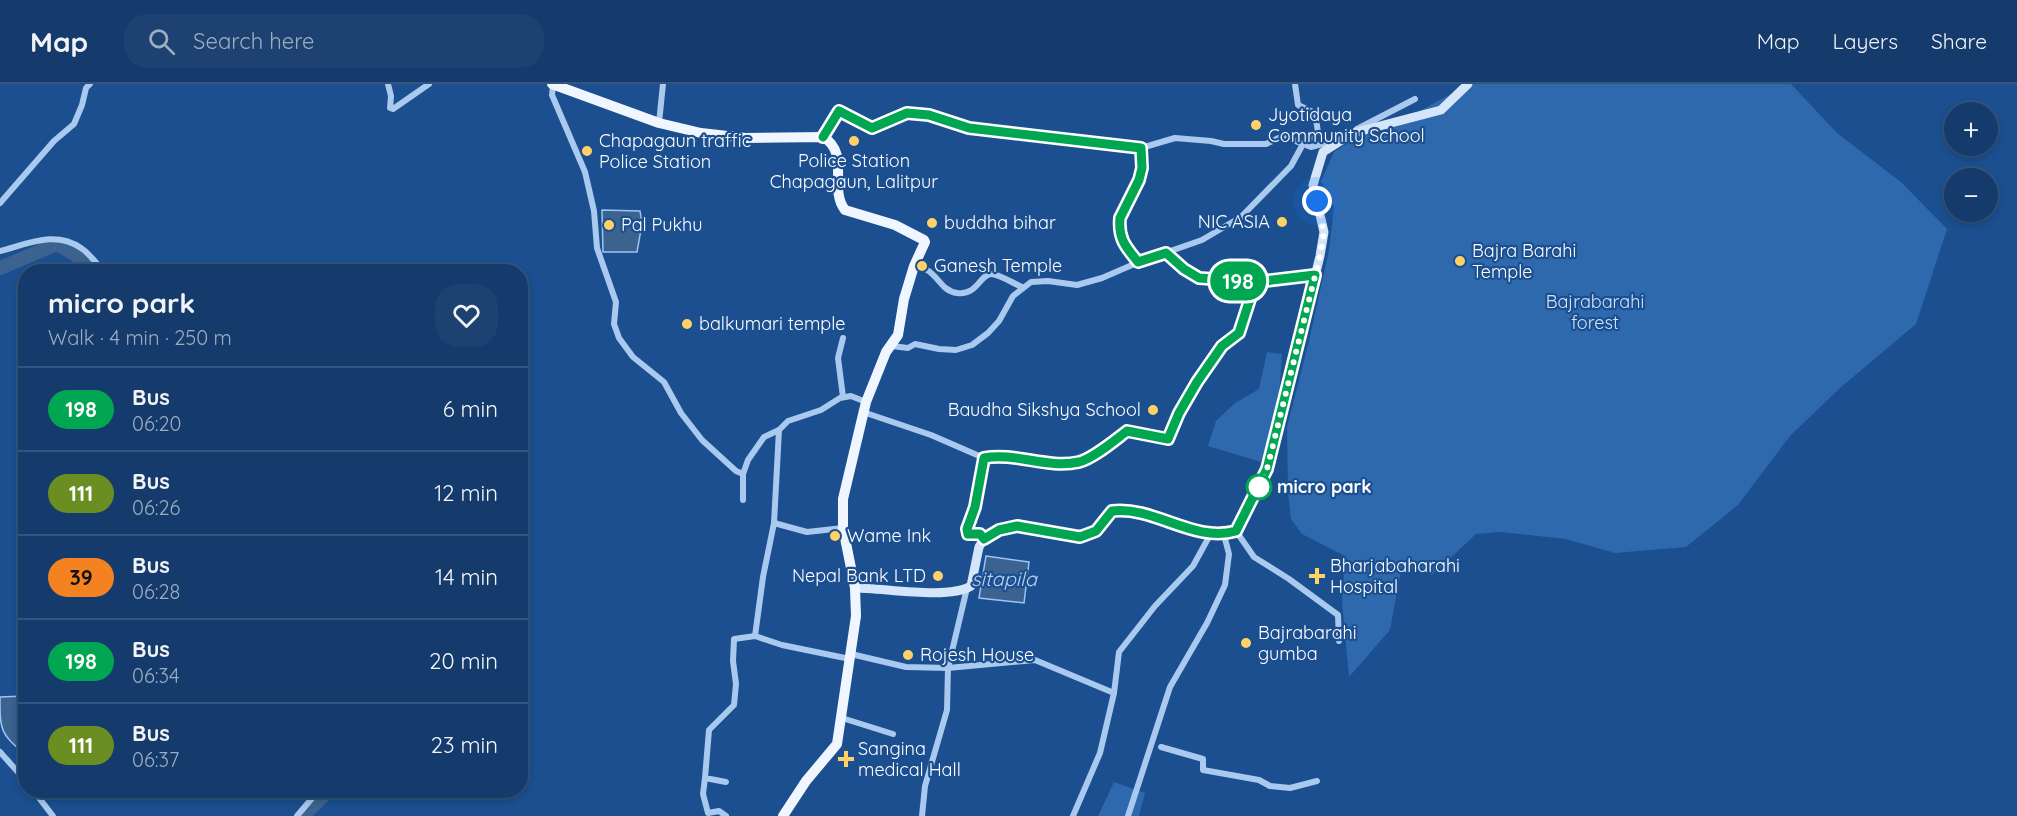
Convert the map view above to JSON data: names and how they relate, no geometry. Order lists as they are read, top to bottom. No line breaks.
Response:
{"water":["sitapila"],"parks":["Bajrabarahi forest"],"places":{"other":["Jyotidaya Community School","Police Station Chapagaun, Lalitpur","Chapagaun traffic Police Station","NIC ASIA","buddha bihar","Pal Pukhu","Bajra Barahi Temple","Ganesh Temple","balkumari temple","Baudha Sikshya School","micro park","Wame Ink","Nepal Bank LTD","Bajrabarahi gumba","Rojesh House"],"health":["Bharjabaharahi Hospital","Sangina medical Hall"]},"lines":["bus line 198"],"page":{"header":"Map","search":"Search here","nav":["Map","Layers","Share"],"on_map":"198","map_buttons":["+","−"],"heading":["micro park","Walk · 4 min · 250 m"],"list":[{"mark":"198","name":"Bus","note":"06:20","value":"6 min"},{"mark":"111","name":"Bus","note":"06:26","value":"12 min"},{"mark":"39","name":"Bus","note":"06:28","value":"14 min"},{"mark":"198","name":"Bus","note":"06:34","value":"20 min"},{"mark":"111","name":"Bus","note":"06:37","value":"23 min"}]}}
